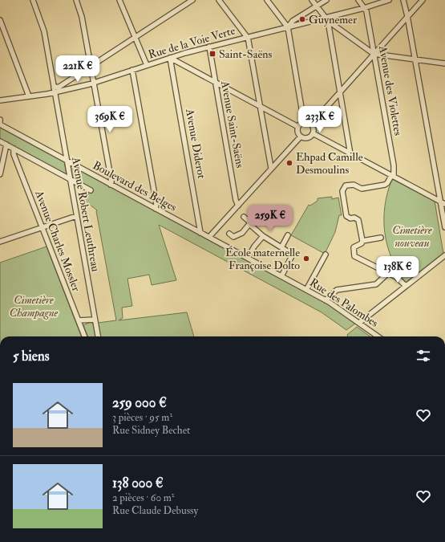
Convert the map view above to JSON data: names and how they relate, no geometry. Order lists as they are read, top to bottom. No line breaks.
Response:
{"streets":{"street":["Rue de la Voie Verte","Avenue des Violettes","Avenue Saint-Saëns","Avenue Diderot","Boulevard des Belges","Avenue Robert Leuthreau","Avenue Charles Mossler","Rue des Palombes"]},"crossings":[["Rue de la Voie Verte","Avenue des Violettes"],["Rue de la Voie Verte","Avenue Saint-Saëns"],["Rue de la Voie Verte","Avenue Diderot"],["Rue de la Voie Verte","Avenue Robert Leuthreau"],["Avenue Diderot","Boulevard des Belges"],["Boulevard des Belges","Avenue Robert Leuthreau"],["Boulevard des Belges","Rue des Palombes"]],"parks":["Cimetière nouveau","Cimetière Champagne"],"places":{"other":["Guynemer","Ehpad Camille Desmoulins","École maternelle Françoise Dolto"],"transit":["Saint-Saëns"]},"page":{"price":["221K €","369K €","233K €","259K €","138K €"],"heading":"5 biens","list":[{"name":"259 000 €","note":"3 pièces · 95 m² · Rue Sidney Bechet"},{"name":"138 000 €","note":"2 pièces · 60 m² · Rue Claude Debussy"}]}}
